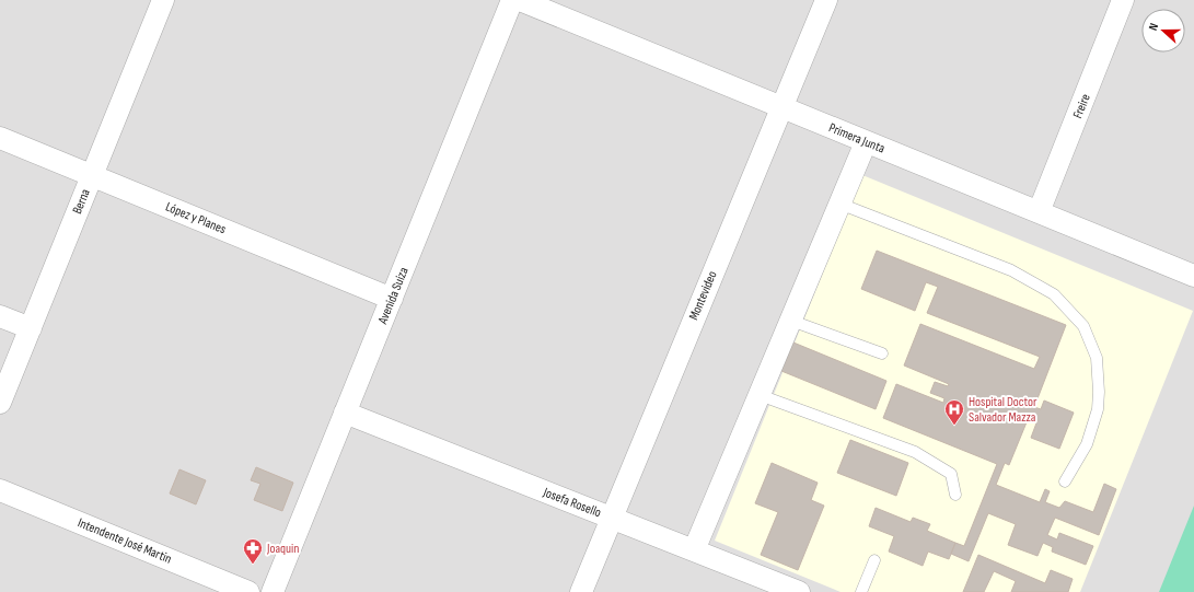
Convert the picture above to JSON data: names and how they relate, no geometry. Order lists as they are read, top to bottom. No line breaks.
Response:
{"streets":{"street":["Freire","Primera Junta","Berna","López y Planes","Avenida Suiza","Montevideo","Josefa Rosello","Intendente José Martin"]},"crossings":[["Freire","Primera Junta"],["Primera Junta","Montevideo"],["Berna","López y Planes"],["López y Planes","Avenida Suiza"],["Avenida Suiza","Josefa Rosello"],["Montevideo","Josefa Rosello"]],"places":{"hospital":["Hospital Doctor Salvador Mazza"],"pharmacy":["Joaquin"]},"north":"left"}
